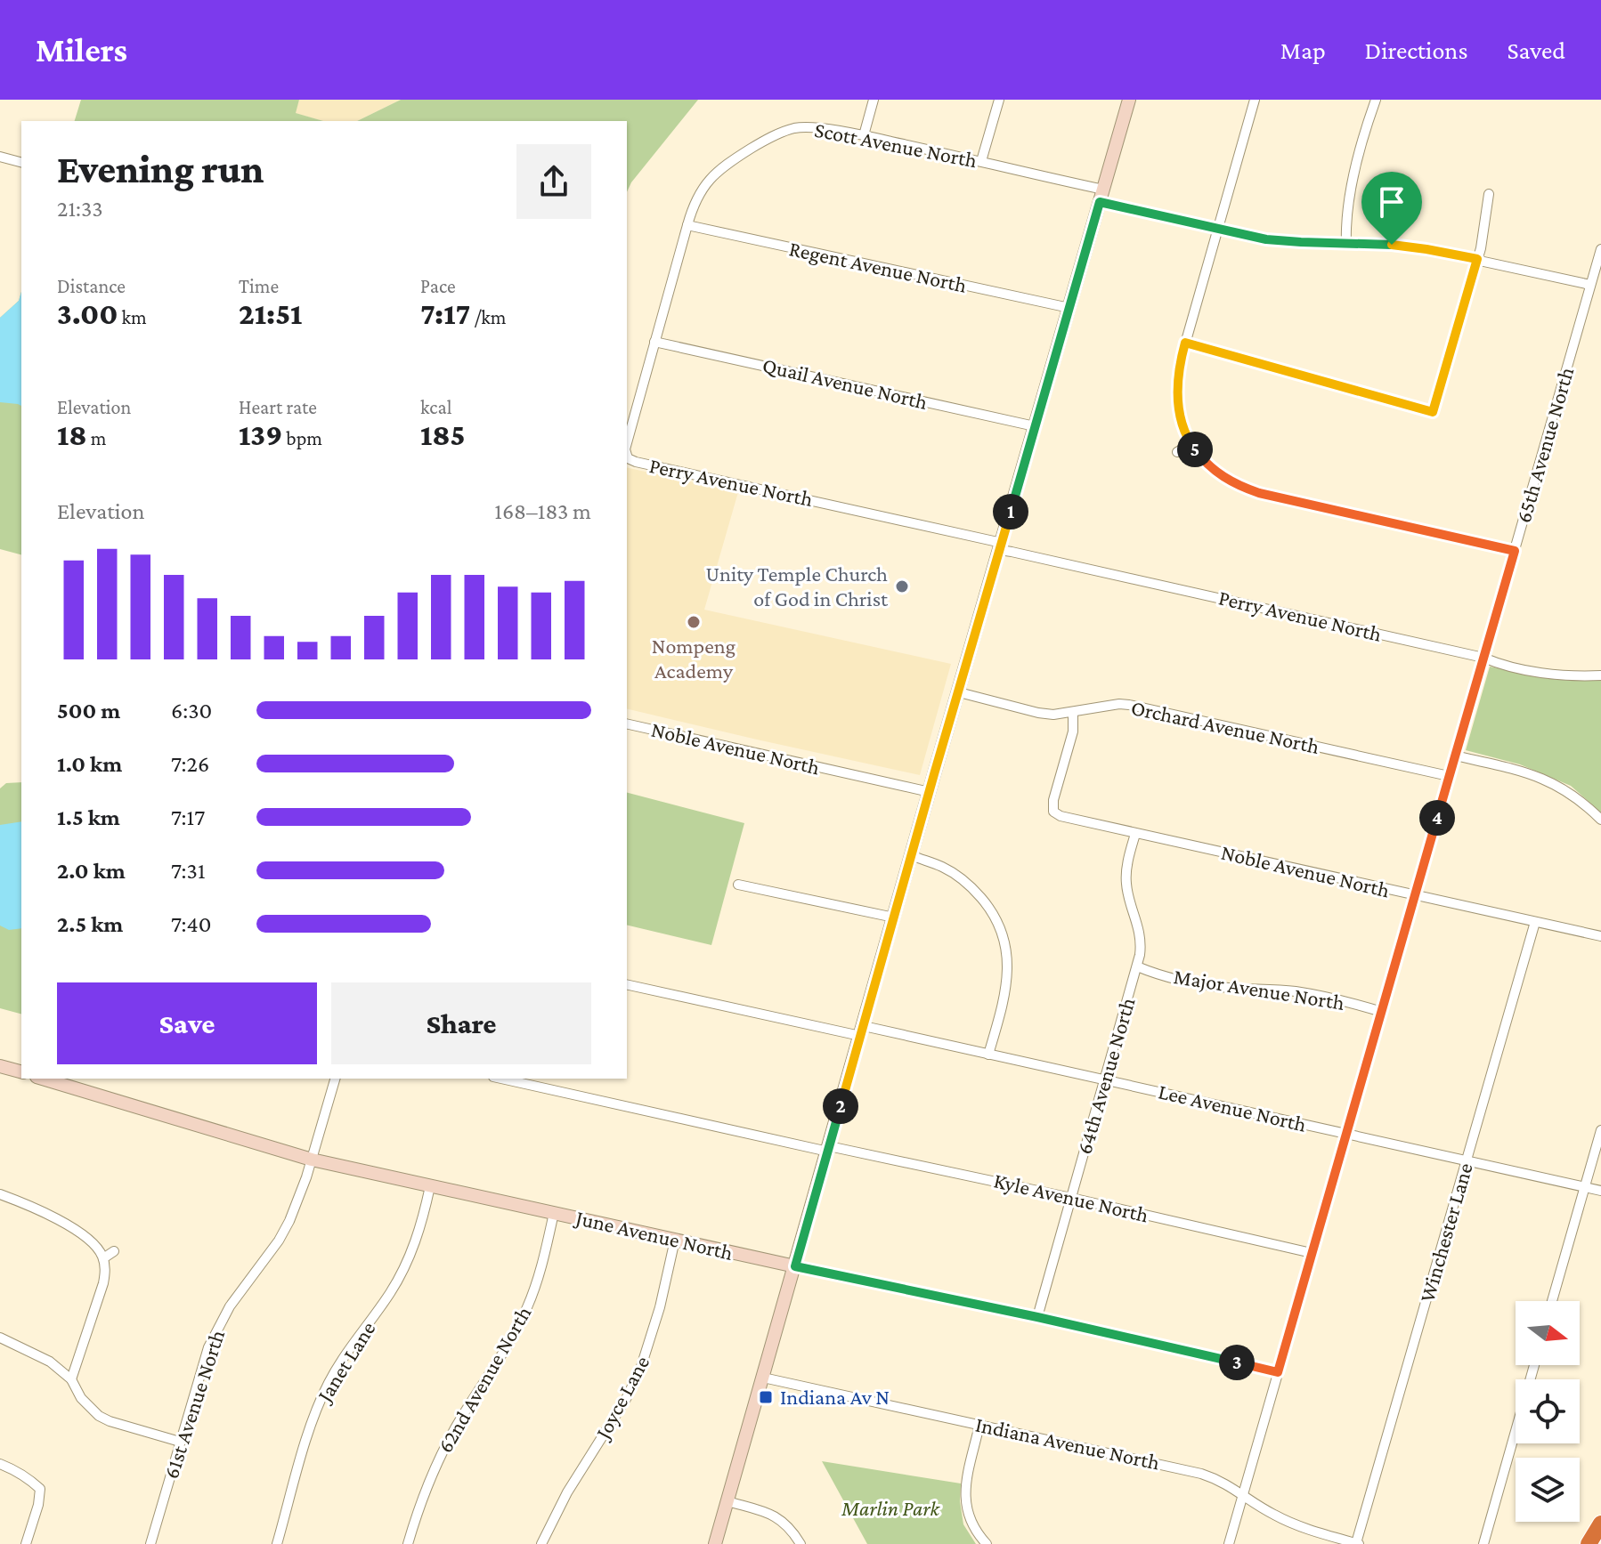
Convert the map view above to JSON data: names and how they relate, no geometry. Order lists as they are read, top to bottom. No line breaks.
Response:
{"streets":{"street":["Scott Avenue North","Regent Avenue North","Quail Avenue North","65th Avenue North","Perry Avenue North","Orchard Avenue North","Noble Avenue North","Major Avenue North","64th Avenue North","Lee Avenue North","Kyle Avenue North","Winchester Lane","June Avenue North","Janet Lane","62nd Avenue North","Joyce Lane","61st Avenue North","Indiana Avenue North"]},"crossings":[["Scott Avenue North","Regent Avenue North"],["Scott Avenue North","65th Avenue North"],["Quail Avenue North","Perry Avenue North"],["65th Avenue North","Perry Avenue North"],["65th Avenue North","Orchard Avenue North"],["65th Avenue North","Noble Avenue North"],["65th Avenue North","Major Avenue North"],["65th Avenue North","Lee Avenue North"],["65th Avenue North","Kyle Avenue North"],["65th Avenue North","June Avenue North"],["65th Avenue North","Indiana Avenue North"],["Orchard Avenue North","Noble Avenue North"],["Noble Avenue North","64th Avenue North"],["Noble Avenue North","Winchester Lane"],["Major Avenue North","64th Avenue North"],["64th Avenue North","Lee Avenue North"],["64th Avenue North","Kyle Avenue North"],["64th Avenue North","June Avenue North"],["Lee Avenue North","Winchester Lane"],["Winchester Lane","Indiana Avenue North"],["June Avenue North","Janet Lane"],["June Avenue North","62nd Avenue North"],["June Avenue North","Joyce Lane"],["June Avenue North","61st Avenue North"]],"parks":["Marlin Park"],"places":{"other":["Unity Temple Church of God in Christ","Nompeng Academy"],"transit":["Indiana Av N"]},"north":"right","page":{"header":"Milers","nav":["Map","Directions","Saved"],"heading":["Evening run","21:33"],"stats":[["Distance","3.00 km"],["Time","21:51"],["Pace","7:17 /km"],["Elevation","18 m"],["Heart rate","139 bpm"],["kcal","185"]],"pins":["5","1","4","2","3"],"chart":["Elevation","168–183 m"],"list":[{"name":"500 m","note":"6:30"},{"name":"1.0 km","note":"7:26"},{"name":"1.5 km","note":"7:17"},{"name":"2.0 km","note":"7:31"},{"name":"2.5 km","note":"7:40"}],"buttons":["Save","Share"]}}
